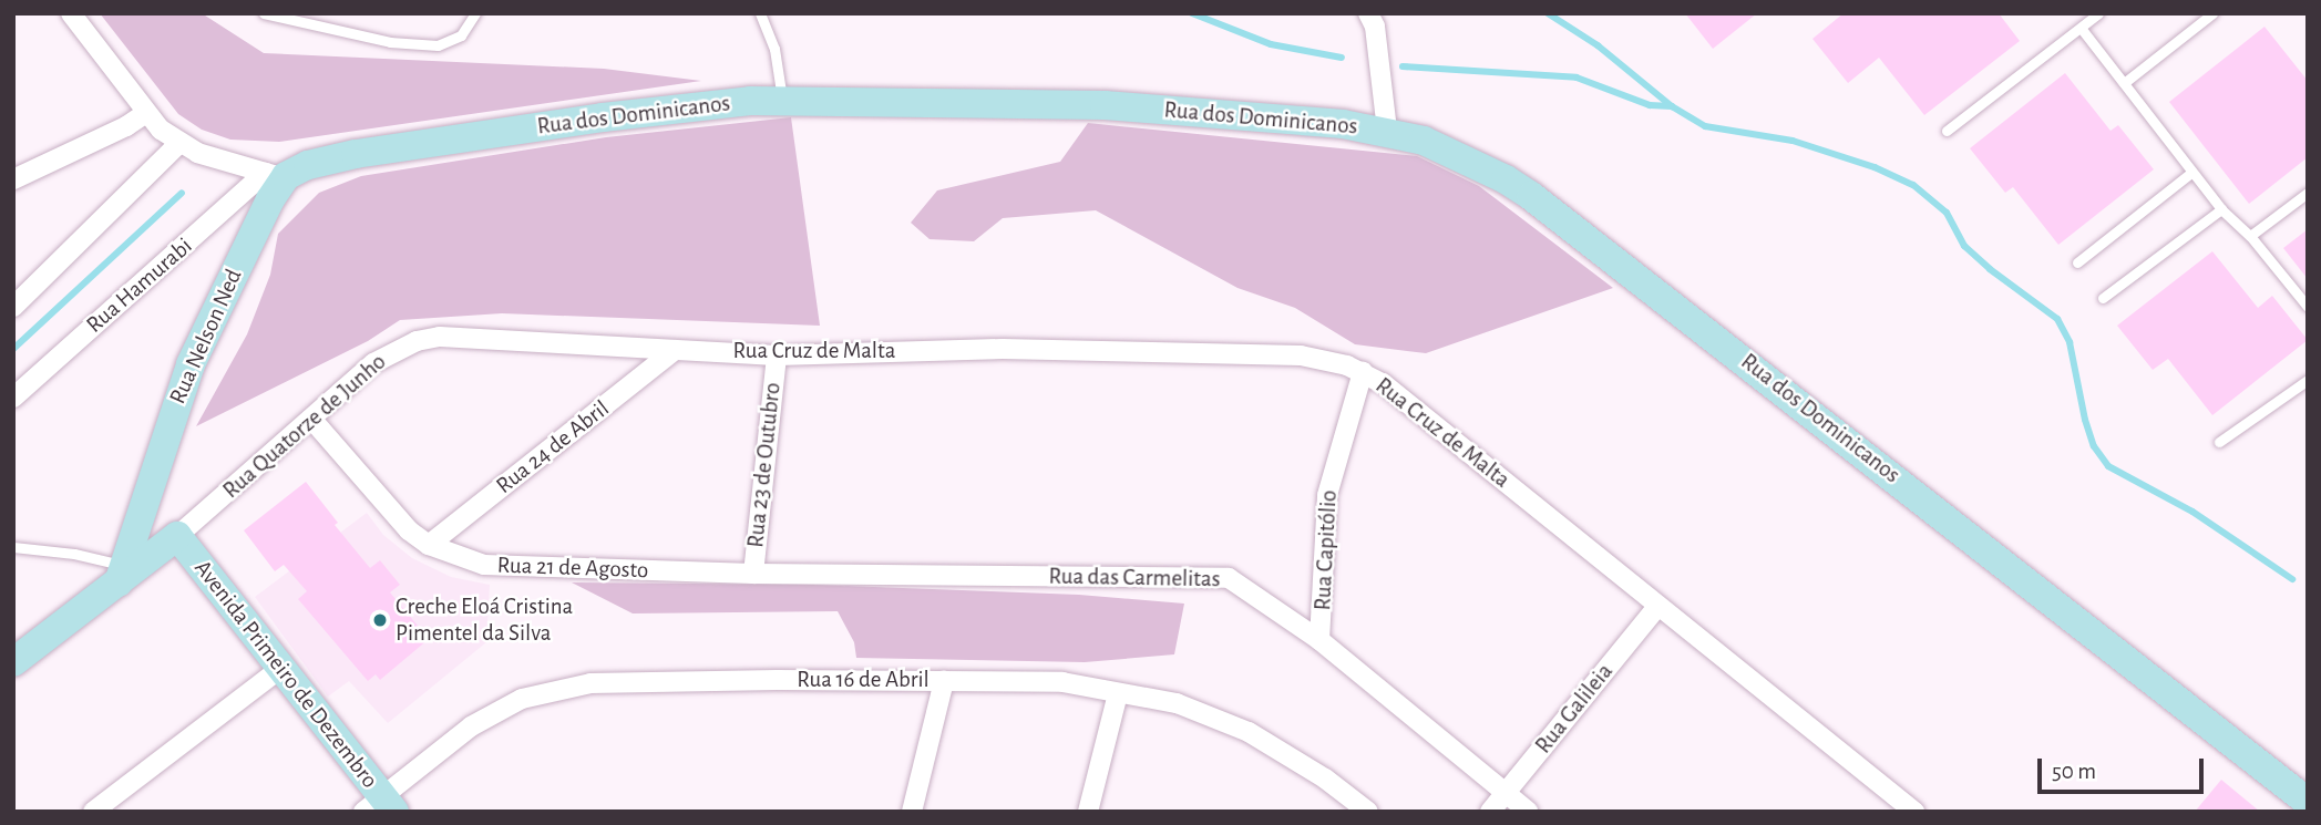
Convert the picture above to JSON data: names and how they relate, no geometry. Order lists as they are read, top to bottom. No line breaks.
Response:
{"streets":{"street":["Rua dos Dominicanos","Rua Hamurabi","Rua Nelson Ned","Rua Cruz de Malta","Rua Quatorze de Junho","Rua 24 de Abril","Rua 23 de Outubro","Rua Capitólio","Rua 21 de Agosto","Rua das Carmelitas","Avenida Primeiro de Dezembro","Rua 16 de Abril","Rua Galileia"]},"crossings":[["Rua dos Dominicanos","Rua Hamurabi"],["Rua dos Dominicanos","Rua Nelson Ned"],["Rua Hamurabi","Rua Nelson Ned"],["Rua Cruz de Malta","Rua Quatorze de Junho"],["Rua Cruz de Malta","Rua 24 de Abril"],["Rua Cruz de Malta","Rua 23 de Outubro"],["Rua Cruz de Malta","Rua Capitólio"],["Rua Cruz de Malta","Rua Galileia"],["Rua Quatorze de Junho","Rua 24 de Abril"],["Rua Quatorze de Junho","Rua 21 de Agosto"],["Rua Quatorze de Junho","Avenida Primeiro de Dezembro"],["Rua 24 de Abril","Rua 21 de Agosto"],["Rua 23 de Outubro","Rua 21 de Agosto"],["Rua 23 de Outubro","Rua das Carmelitas"],["Rua Capitólio","Rua das Carmelitas"],["Rua 21 de Agosto","Rua das Carmelitas"],["Rua das Carmelitas","Rua Galileia"],["Avenida Primeiro de Dezembro","Rua 16 de Abril"]],"places":["Creche Eloá Cristina Pimentel da Silva"],"scale_bar":"50 m"}
